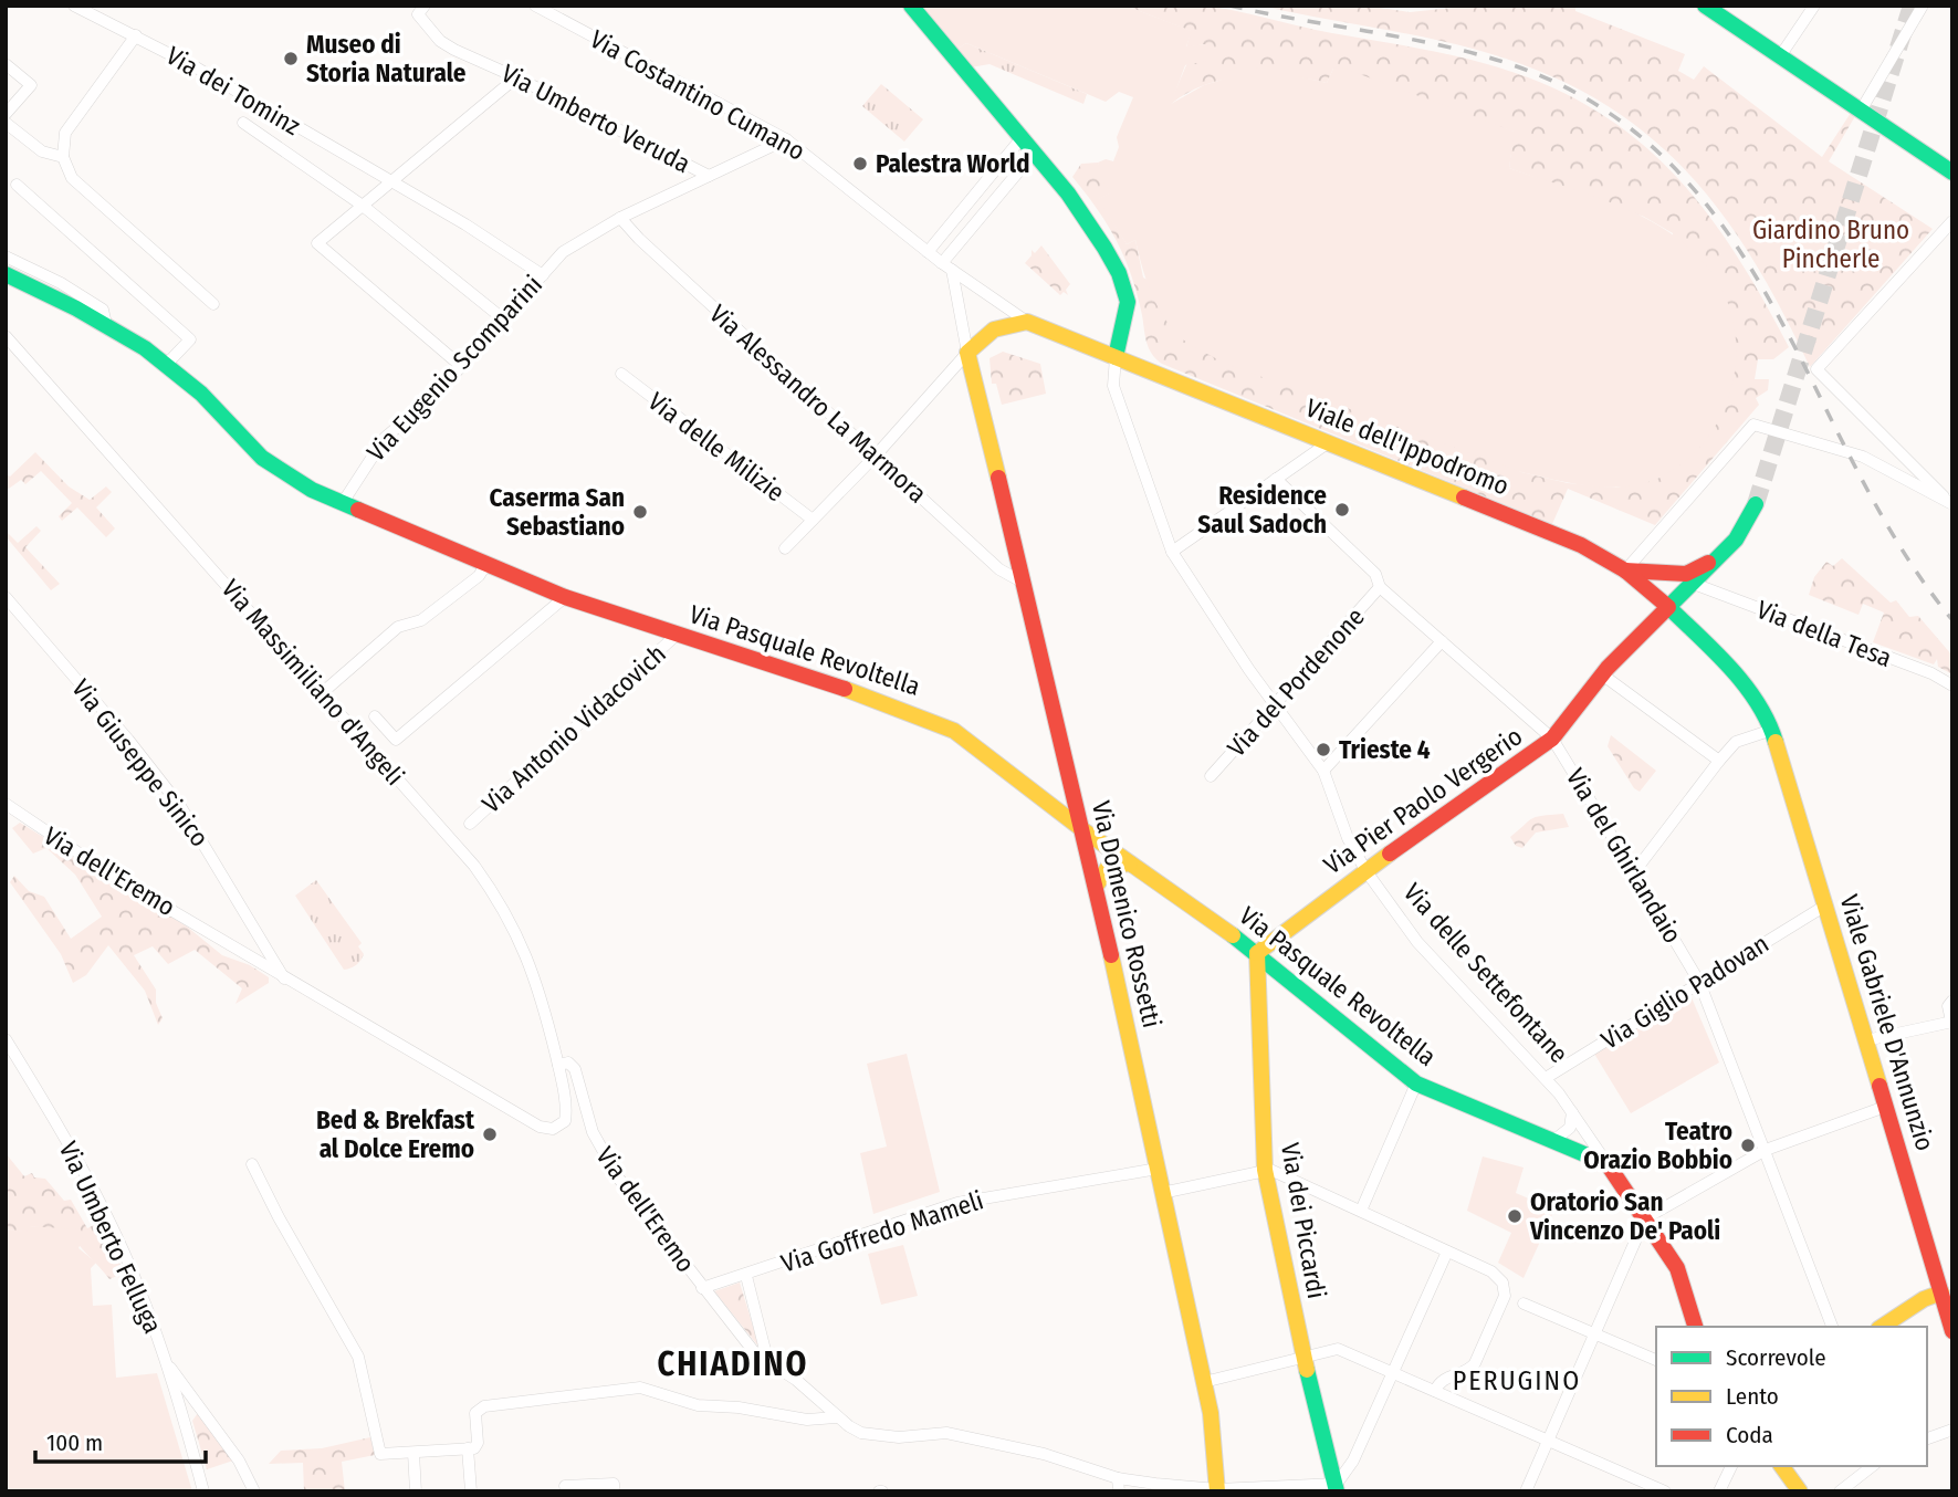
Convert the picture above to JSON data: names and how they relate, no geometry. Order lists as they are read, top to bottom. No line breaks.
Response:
{"streets":{"main road":["Viale dell'Ippodromo","Via Pasquale Revoltella","Via Pier Paolo Vergerio","Via Domenico Rossetti","Via delle Settefontane","Viale Gabriele D'Annunzio","Via dei Piccardi"],"street":["Via dei Tominz","Via Costantino Cumano","Via Umberto Veruda","Via Eugenio Scomparini","Via Alessandro La Marmora","Via delle Milizie","Via della Tesa","Via Massimiliano d'Angeli","Via del Pordenone","Via Antonio Vidacovich","Via Giuseppe Sinico","Via del Ghirlandaio","Via dell'Eremo","Via Giglio Padovan","Via Goffredo Mameli","Via Umberto Felluga"]},"crossings":[["Via dei Tominz","Via Eugenio Scomparini"],["Via Costantino Cumano","Via Eugenio Scomparini"],["Via Costantino Cumano","Viale dell'Ippodromo"],["Via Umberto Veruda","Via Eugenio Scomparini"],["Via Eugenio Scomparini","Via Alessandro La Marmora"],["Via Eugenio Scomparini","Via Pasquale Revoltella"],["Via Alessandro La Marmora","Via delle Milizie"],["Via Alessandro La Marmora","Via Domenico Rossetti"],["Via delle Milizie","Via Domenico Rossetti"],["Viale dell'Ippodromo","Via Pier Paolo Vergerio"],["Viale dell'Ippodromo","Via delle Settefontane"],["Viale dell'Ippodromo","Viale Gabriele D'Annunzio"],["Via della Tesa","Via Pier Paolo Vergerio"],["Via Pasquale Revoltella","Via Antonio Vidacovich"],["Via Pasquale Revoltella","Via Pier Paolo Vergerio"],["Via Pasquale Revoltella","Via Domenico Rossetti"],["Via Pasquale Revoltella","Via delle Settefontane"],["Via Pasquale Revoltella","Via dei Piccardi"],["Via Massimiliano d'Angeli","Via dell'Eremo"],["Via del Pordenone","Via del Ghirlandaio"],["Via del Pordenone","Via delle Settefontane"],["Via Giuseppe Sinico","Via dell'Eremo"],["Via Pier Paolo Vergerio","Via del Ghirlandaio"],["Via Pier Paolo Vergerio","Via delle Settefontane"],["Via Pier Paolo Vergerio","Viale Gabriele D'Annunzio"],["Via Pier Paolo Vergerio","Via dei Piccardi"],["Via del Ghirlandaio","Via Giglio Padovan"],["Via dell'Eremo","Via Domenico Rossetti"],["Via dell'Eremo","Via dei Piccardi"],["Via dell'Eremo","Via Goffredo Mameli"],["Via Domenico Rossetti","Via Goffredo Mameli"],["Via delle Settefontane","Via Giglio Padovan"],["Via Giglio Padovan","Viale Gabriele D'Annunzio"]],"districts":["CHIADINO","PERUGINO"],"parks":["Giardino Bruno Pincherle"],"places":["Museo di Storia Naturale","Palestra World","Residence Saul Sadoch","Caserma San Sebastiano","Trieste 4","Bed & Brekfast al Dolce Eremo","Teatro Orazio Bobbio","Oratorio San Vincenzo De' Paoli"],"legend":["Scorrevole","Lento","Coda"],"scale_bar":"100 m"}
